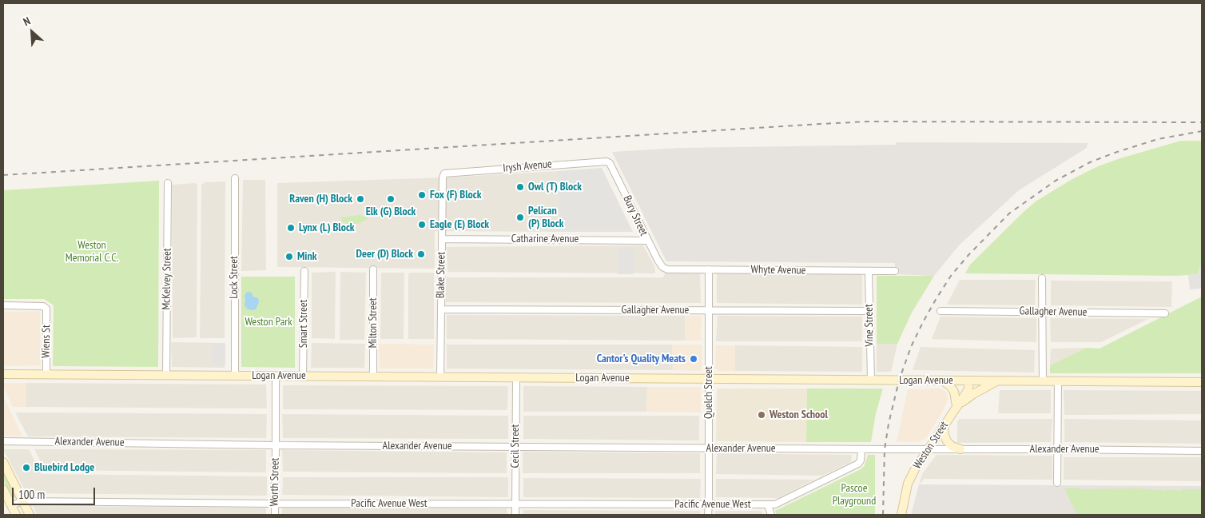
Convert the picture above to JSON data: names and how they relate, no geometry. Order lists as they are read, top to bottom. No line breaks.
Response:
{"streets":{"main road":["Logan Avenue","Weston Street"],"street":["Irysh Avenue","Bury Street","Catharine Avenue","Whyte Avenue","Blake Street","Lock Street","McKelvey Street","Gallagher Avenue","Milton Street","Smart Street","Vine Street","Wiens St","Quelch Street","Alexander Avenue","Cecil Street","Worth Street","Pacific Avenue West"]},"crossings":[["Irysh Avenue","Bury Street"],["Irysh Avenue","Blake Street"],["Bury Street","Catharine Avenue"],["Bury Street","Whyte Avenue"],["Catharine Avenue","Blake Street"],["Whyte Avenue","Vine Street"],["Whyte Avenue","Quelch Street"],["Blake Street","Gallagher Avenue"],["Blake Street","Logan Avenue"],["Lock Street","Logan Avenue"],["McKelvey Street","Logan Avenue"],["Gallagher Avenue","Vine Street"],["Gallagher Avenue","Quelch Street"],["Milton Street","Logan Avenue"],["Smart Street","Logan Avenue"],["Vine Street","Logan Avenue"],["Wiens St","Logan Avenue"],["Logan Avenue","Quelch Street"],["Logan Avenue","Weston Street"],["Logan Avenue","Cecil Street"],["Logan Avenue","Worth Street"],["Quelch Street","Alexander Avenue"],["Quelch Street","Pacific Avenue West"],["Alexander Avenue","Weston Street"],["Alexander Avenue","Cecil Street"],["Alexander Avenue","Worth Street"],["Alexander Avenue","Pacific Avenue West"],["Cecil Street","Pacific Avenue West"],["Worth Street","Pacific Avenue West"]],"parks":["Weston Memorial C.C.","Weston Park","Pascoe Playground"],"places":["Owl (T) Block","Fox (F) Block","Raven (H) Block","Elk (G) Block","Pelican (P) Block","Eagle (E) Block","Lynx (L) Block","Deer (D) Block","Mink","Cantor's Quality Meats","Weston School","Bluebird Lodge"],"scale_bar":"100 m","north":"top left"}
